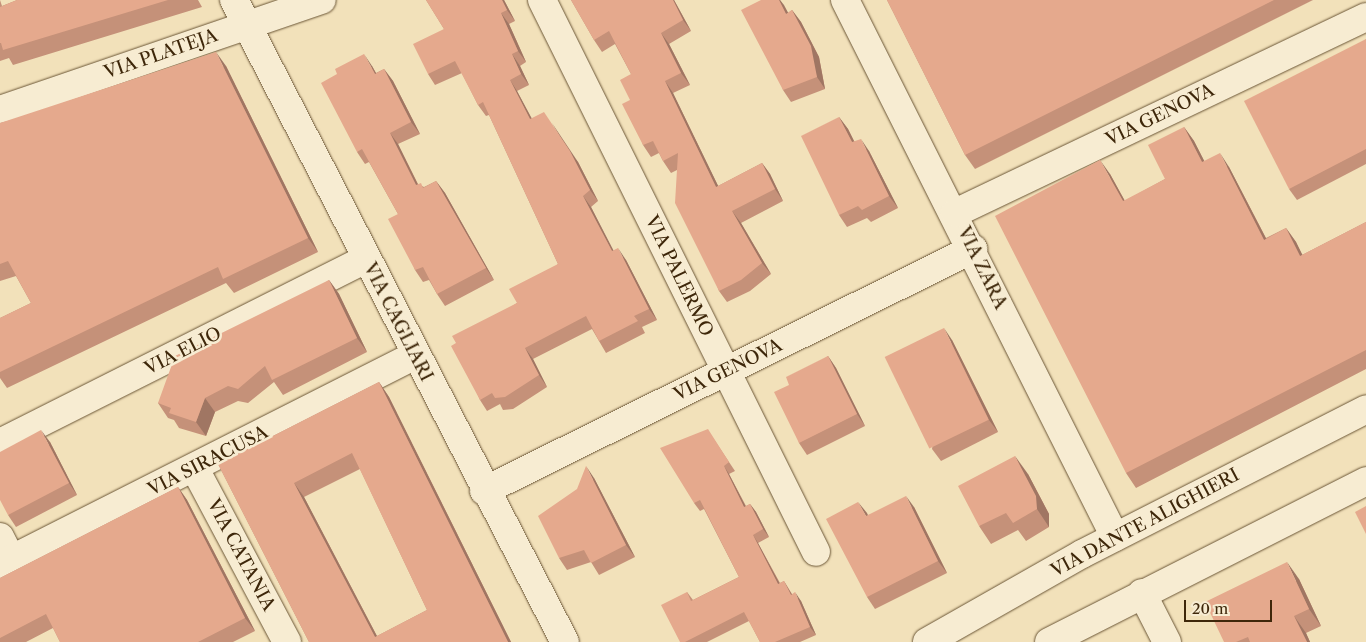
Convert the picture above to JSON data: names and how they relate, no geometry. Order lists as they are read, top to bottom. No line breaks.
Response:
{"streets":{"street":["VIA PLATEJA","VIA GENOVA","VIA ZARA","VIA PALERMO","VIA CAGLIARI","VIA ELIO","VIA SIRACUSA","VIA DANTE ALIGHIERI","VIA CATANIA"]},"crossings":[["VIA PLATEJA","VIA CAGLIARI"],["VIA GENOVA","VIA ZARA"],["VIA GENOVA","VIA PALERMO"],["VIA GENOVA","VIA CAGLIARI"],["VIA ZARA","VIA DANTE ALIGHIERI"],["VIA CAGLIARI","VIA ELIO"],["VIA CAGLIARI","VIA SIRACUSA"],["VIA SIRACUSA","VIA CATANIA"]],"scale_bar":"20 m"}
